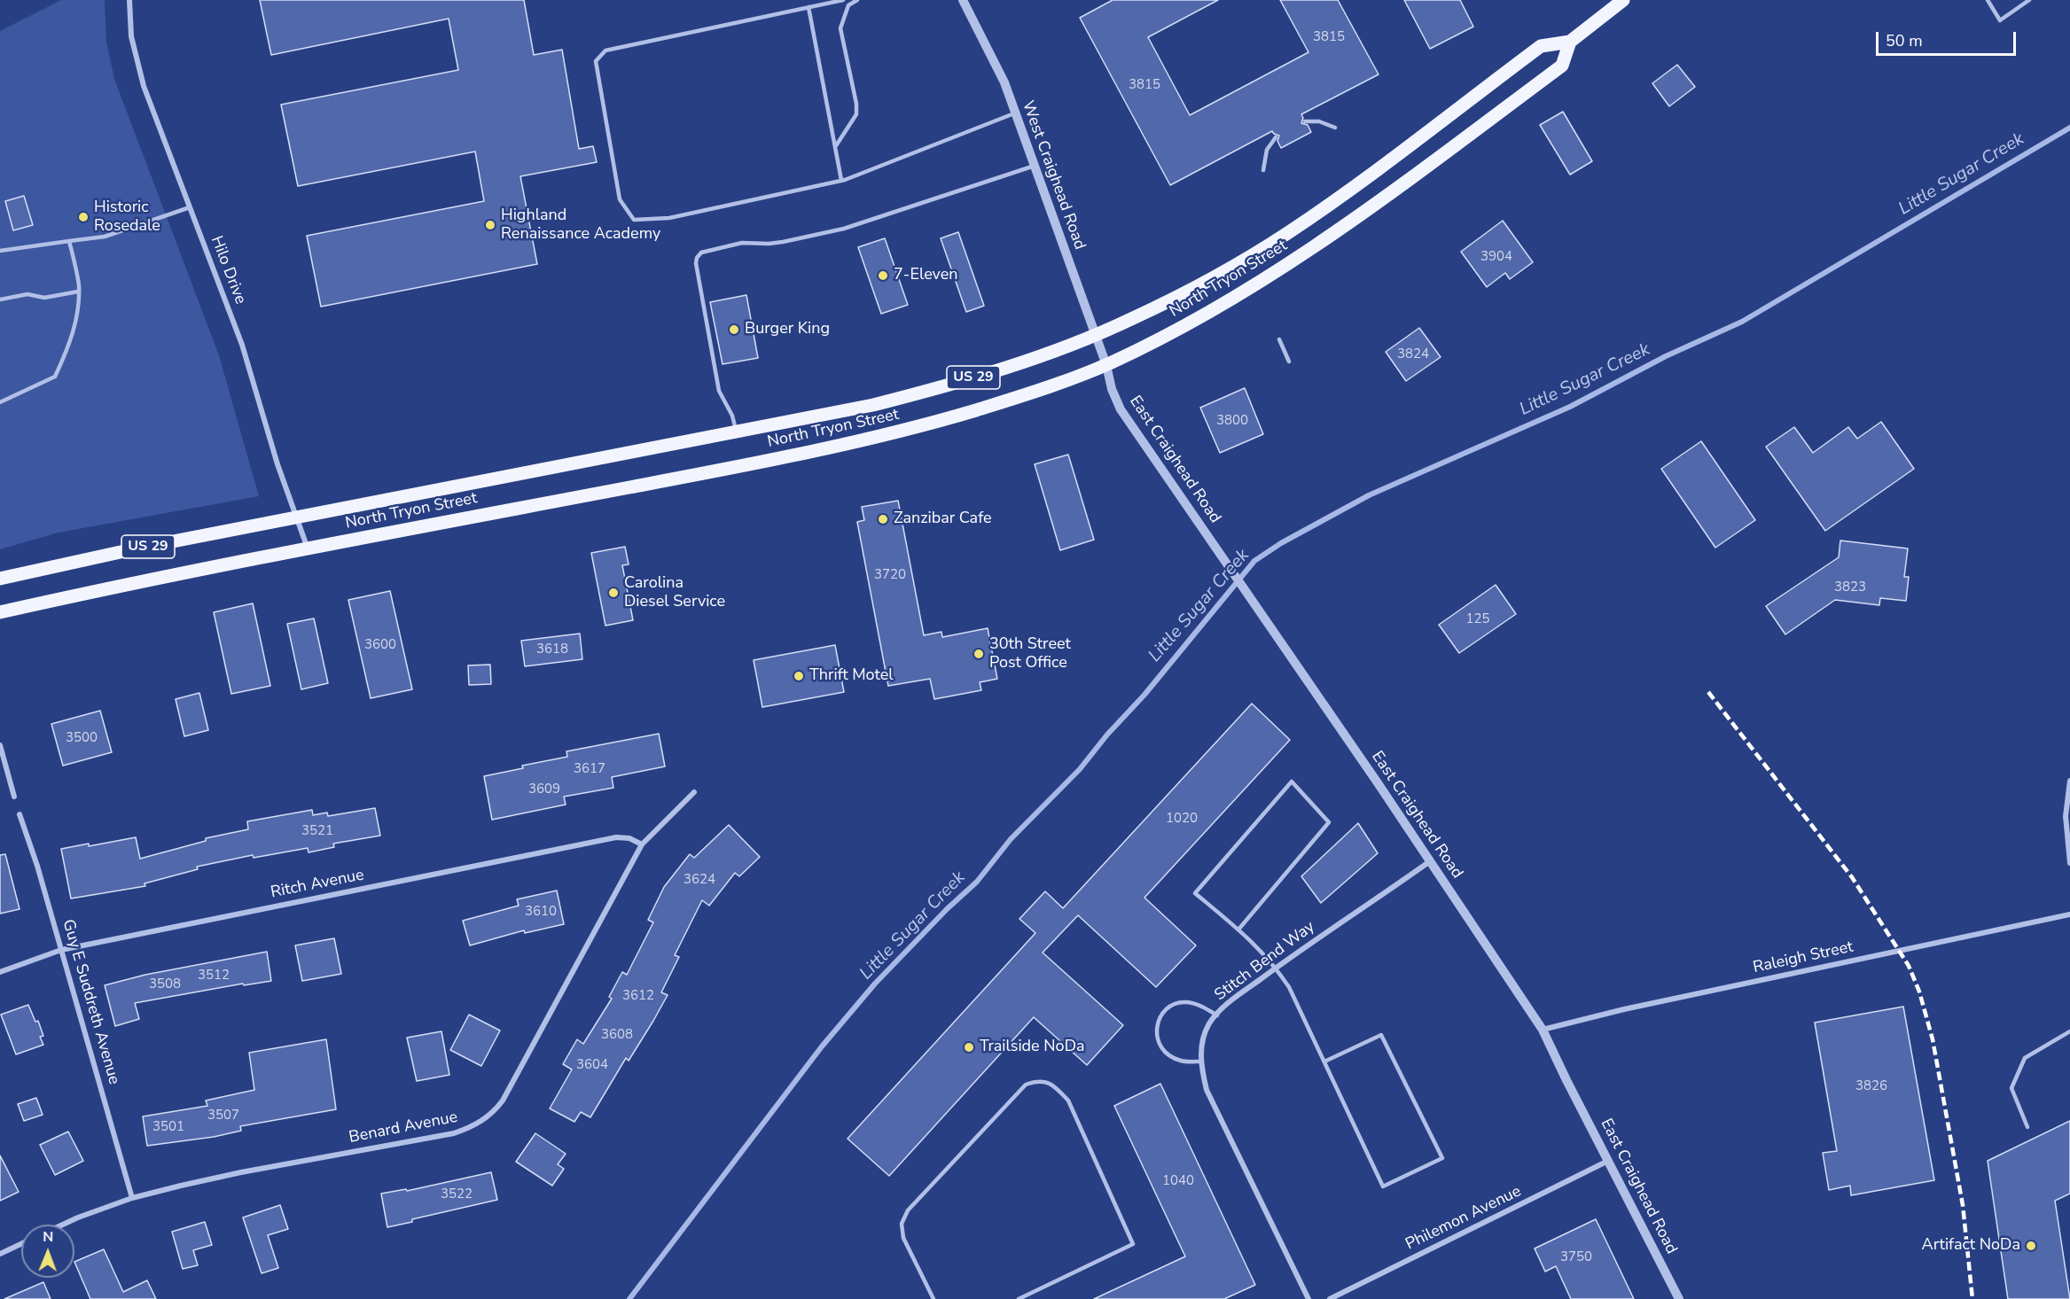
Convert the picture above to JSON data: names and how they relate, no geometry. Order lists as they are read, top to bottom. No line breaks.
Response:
{"streets":{"main road":["North Tryon Street","US 29"],"street":["West Craighead Road","Hilo Drive","East Craighead Road","Ritch Avenue","Raleigh Street","Stitch Bend Way","Guy E Suddreth Avenue","Benard Avenue","Philemon Avenue"]},"crossings":[["West Craighead Road","North Tryon Street"],["West Craighead Road","East Craighead Road"],["Hilo Drive","North Tryon Street"],["North Tryon Street","East Craighead Road"],["East Craighead Road","Raleigh Street"],["East Craighead Road","Stitch Bend Way"],["East Craighead Road","Philemon Avenue"],["Ritch Avenue","Guy E Suddreth Avenue"],["Ritch Avenue","Benard Avenue"],["Guy E Suddreth Avenue","Benard Avenue"]],"water":["Little Sugar Creek"],"places":["Historic Rosedale","Highland Renaissance Academy","7-Eleven","Burger King","Zanzibar Cafe","Carolina Diesel Service","30th Street Post Office","Thrift Motel","Trailside NoDa","Artifact NoDa"],"house_numbers":["3815","3815","3904","3824","3800","3720","3823","125","3600","3618","3500","3617","3609","1020","3521","3624","3610","3512","3508","3612","3608","3604","3826","3507","3501","1040","3522","3750"],"scale_bar":"50 m","north":"top"}
